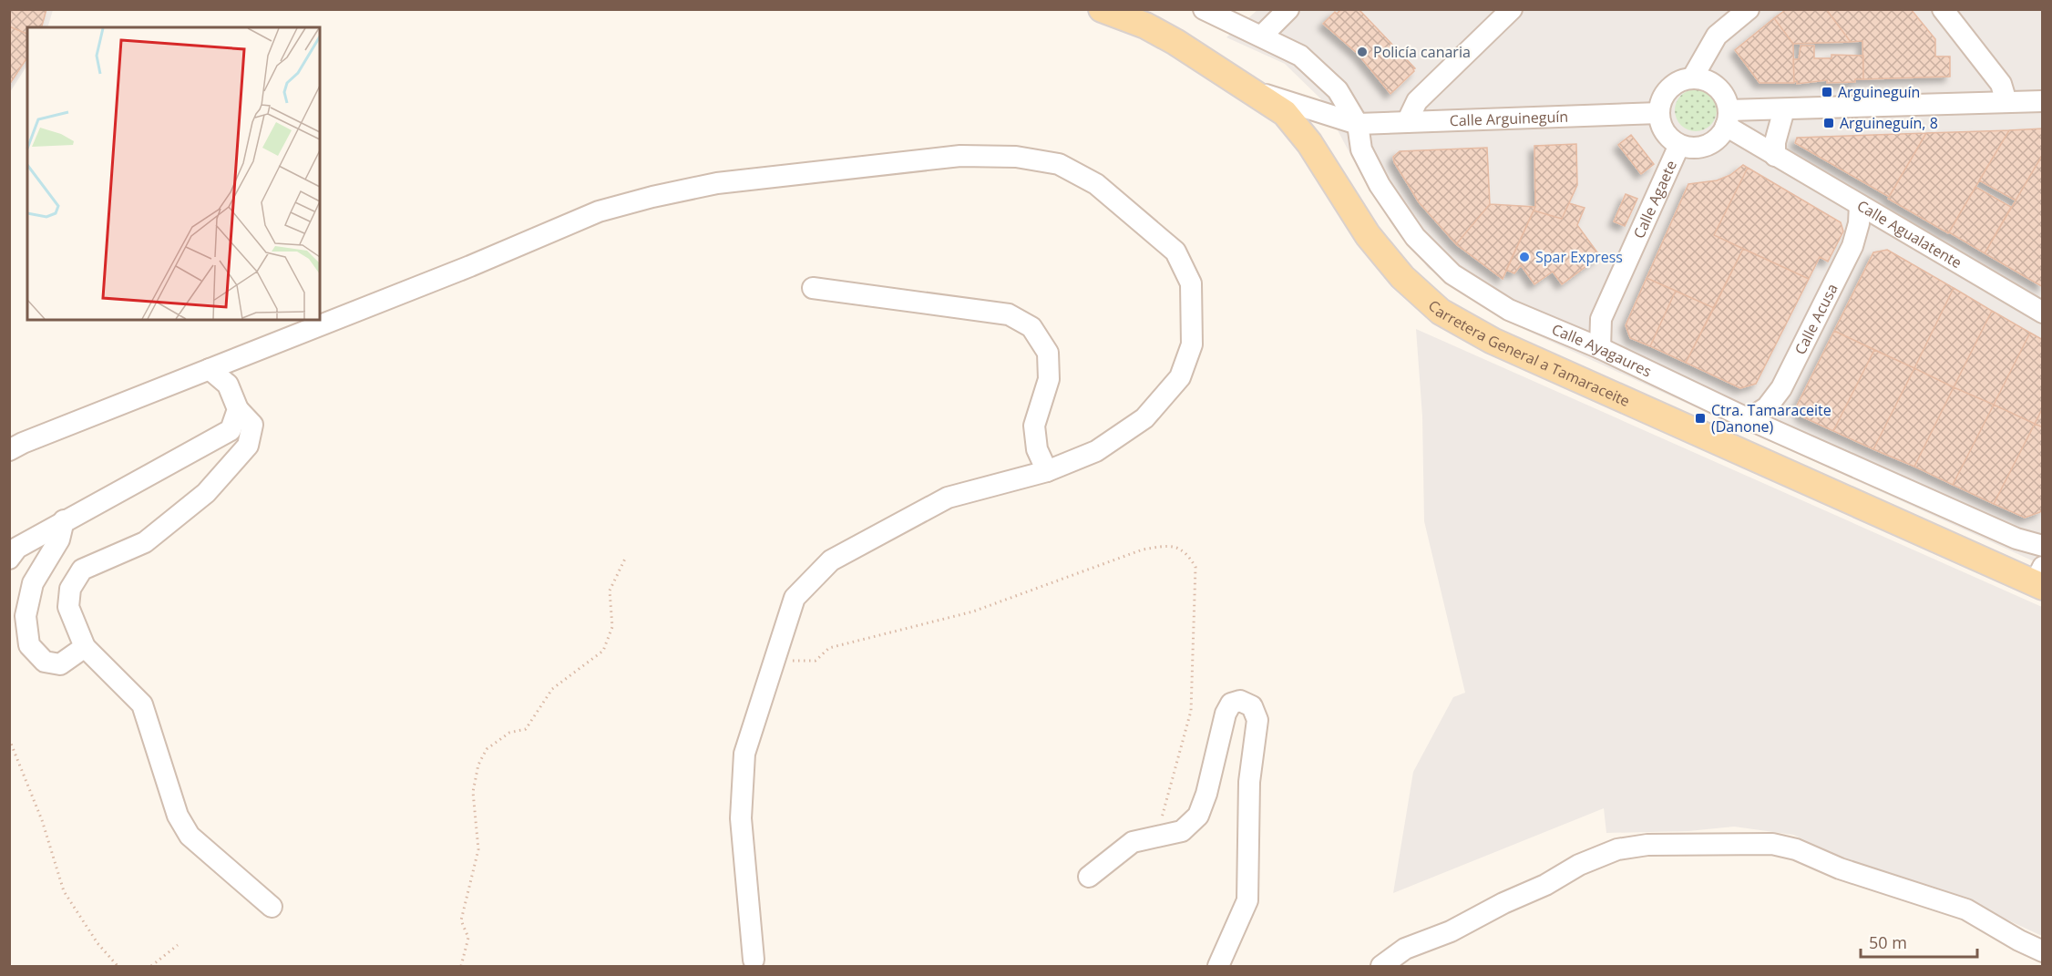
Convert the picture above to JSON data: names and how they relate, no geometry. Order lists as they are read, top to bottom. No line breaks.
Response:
{"streets":{"main road":["Carretera General a Tamaraceite"],"street":["Calle Arguineguín","Calle Agaete","Calle Agualatente","Calle Acusa","Calle Ayagaures"]},"crossings":[["Calle Arguineguín","Calle Agaete"],["Calle Arguineguín","Calle Agualatente"],["Calle Arguineguín","Calle Ayagaures"],["Calle Agaete","Calle Agualatente"],["Calle Agaete","Calle Ayagaures"],["Calle Agualatente","Calle Acusa"],["Calle Acusa","Calle Ayagaures"]],"places":{"other":["Policía canaria","Spar Express"],"transit":["Arguineguín","Arguineguín, 8","Ctra. Tamaraceite (Danone)"]},"scale_bar":"50 m"}
